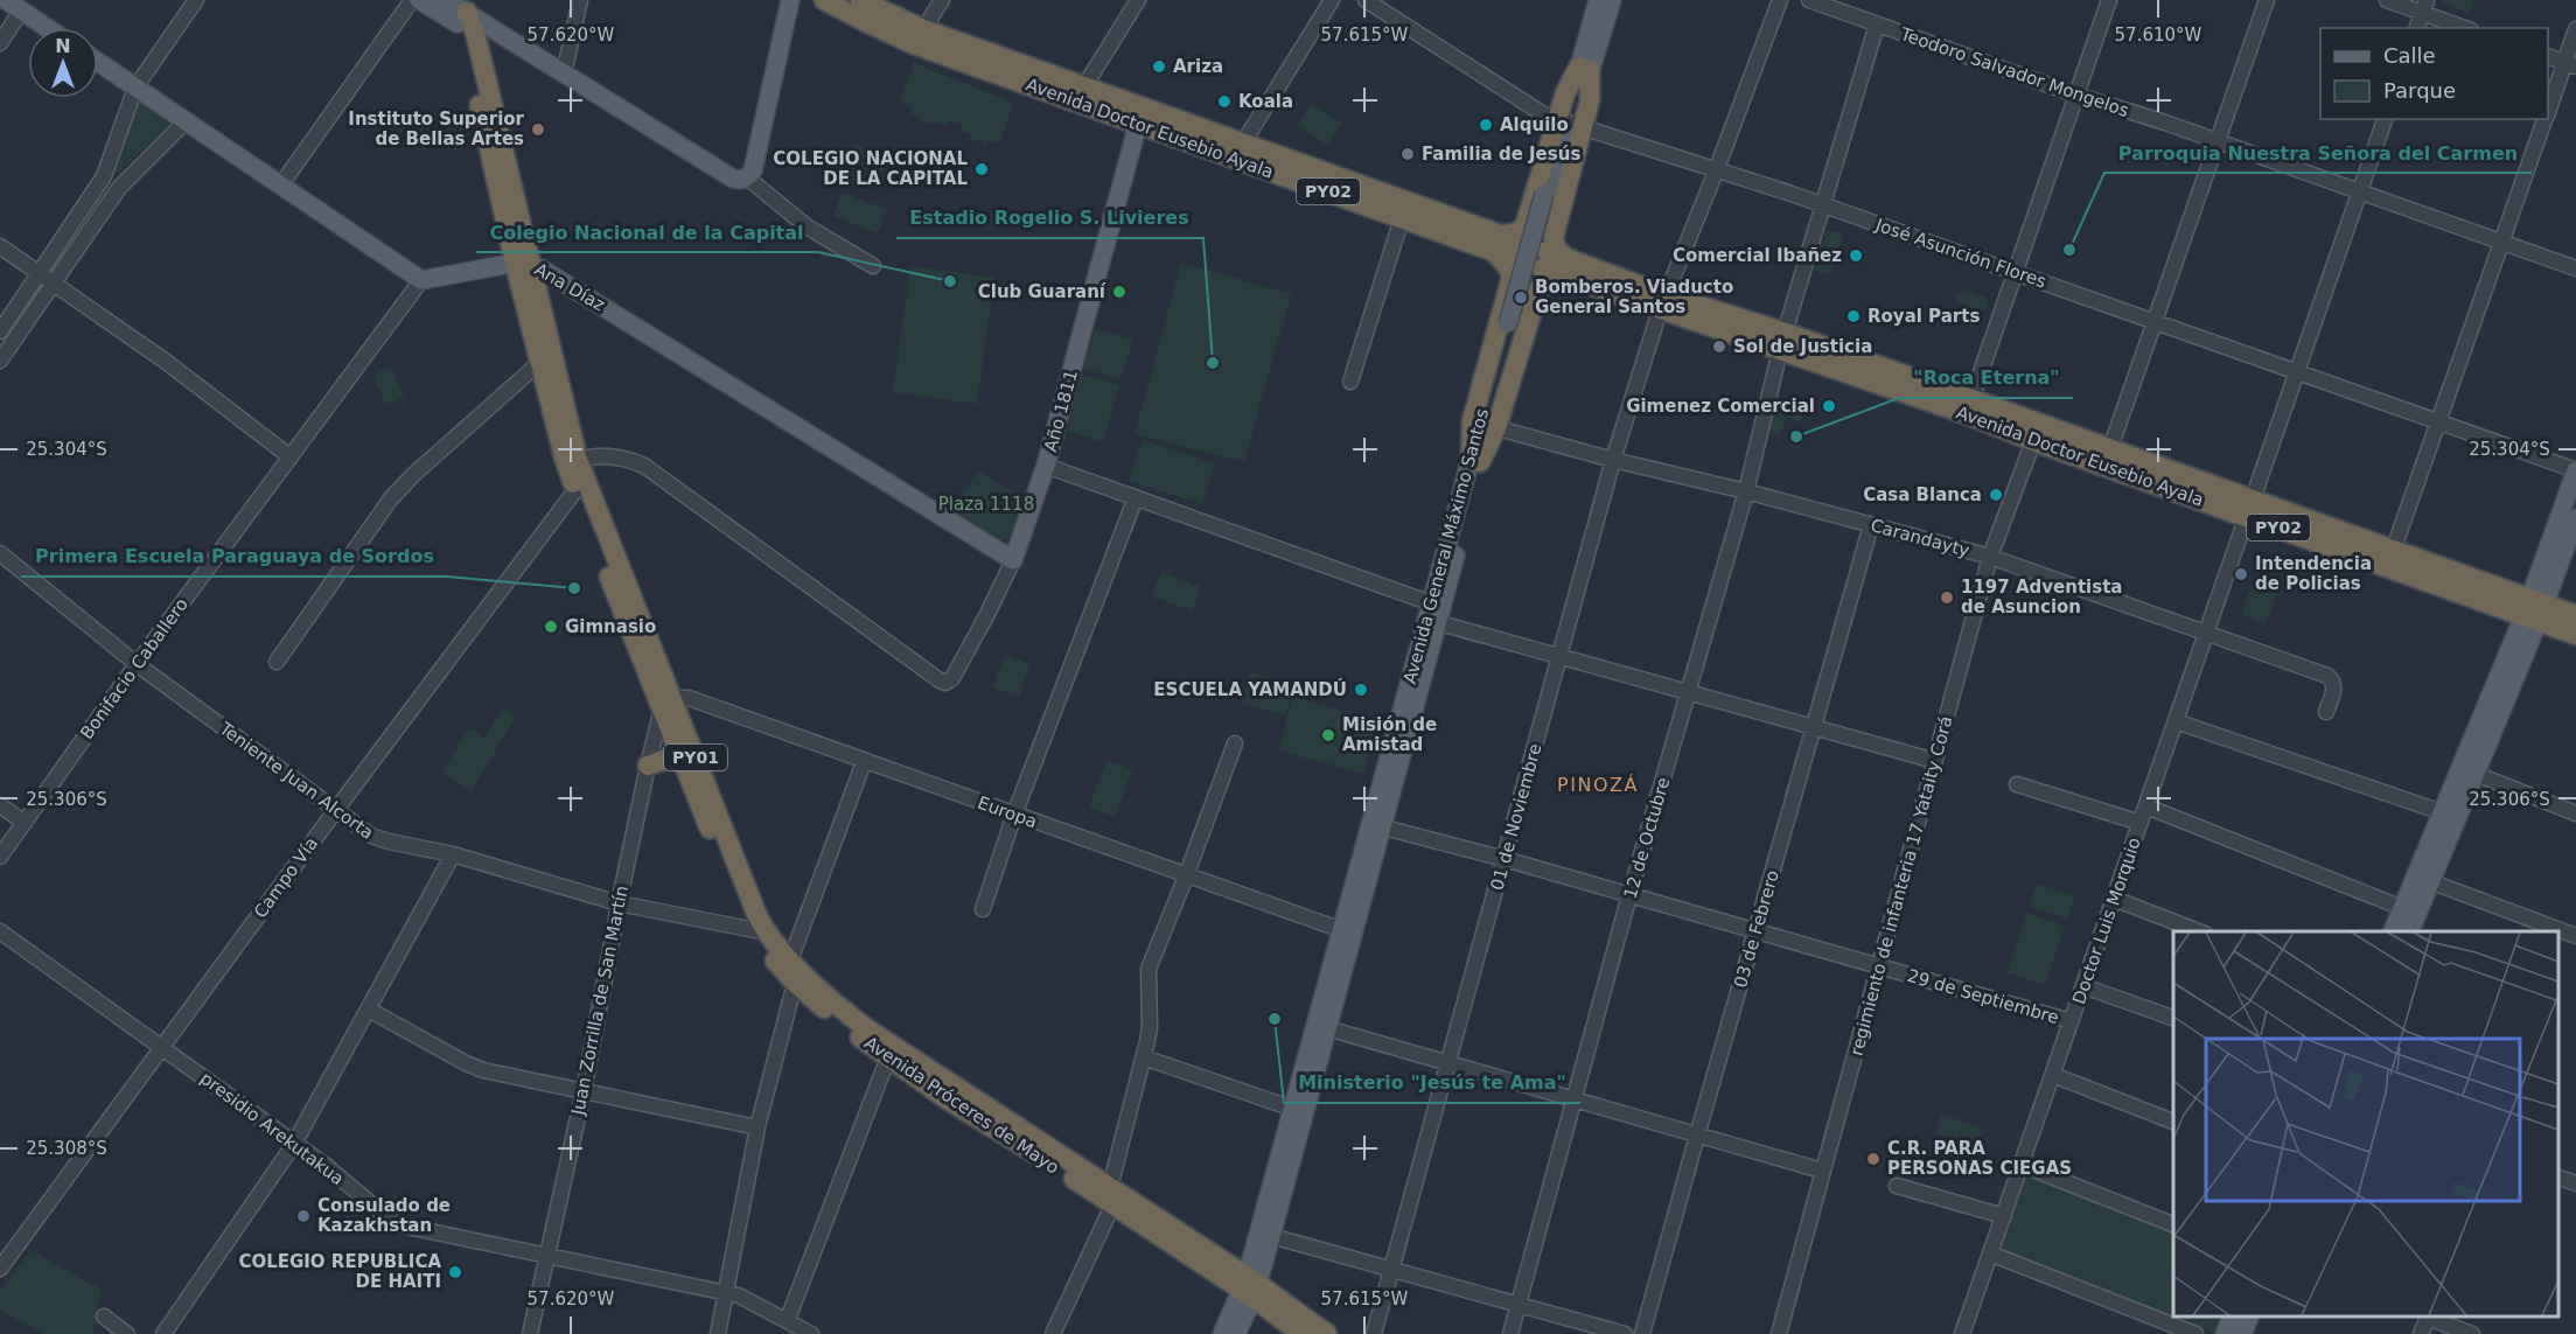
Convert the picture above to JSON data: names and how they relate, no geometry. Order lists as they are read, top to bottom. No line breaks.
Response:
{"streets":{"highway":["Avenida Doctor Eusebio Ayala","PY02","PY01","Avenida Próceres de Mayo"],"main road":["Ana Díaz","Año 1811","Avenida General Máximo Santos"],"street":["Teodoro Salvador Mongelos","José Asunción Flores","Carandayty","Bonifacio Caballero","Teniente Juan Alcorta","Europa","01 de Noviembre","12 de Octubre","Campo Vía","regimiento de infanteria 17 Yataity Corá","Doctor Luis Morquio","03 de Febrero","29 de Septiembre","Juan Zorrilla de San Martín","presidio Arekutakua"]},"crossings":[["Teodoro Salvador Mongelos","12 de Octubre"],["Teodoro Salvador Mongelos","Doctor Luis Morquio"],["Avenida Doctor Eusebio Ayala","Año 1811"],["Avenida Doctor Eusebio Ayala","01 de Noviembre"],["Avenida Doctor Eusebio Ayala","12 de Octubre"],["Avenida Doctor Eusebio Ayala","regimiento de infanteria 17 Yataity Corá"],["Avenida Doctor Eusebio Ayala","Doctor Luis Morquio"],["José Asunción Flores","Avenida General Máximo Santos"],["José Asunción Flores","01 de Noviembre"],["José Asunción Flores","12 de Octubre"],["José Asunción Flores","Doctor Luis Morquio"],["Ana Díaz","Año 1811"],["Ana Díaz","Bonifacio Caballero"],["Ana Díaz","Avenida Próceres de Mayo"],["Año 1811","Avenida Próceres de Mayo"],["Carandayty","Avenida General Máximo Santos"],["Carandayty","01 de Noviembre"],["Carandayty","12 de Octubre"],["Carandayty","regimiento de infanteria 17 Yataity Corá"],["Carandayty","Doctor Luis Morquio"],["Carandayty","03 de Febrero"],["Avenida General Máximo Santos","PY01"],["Avenida General Máximo Santos","Europa"],["Avenida General Máximo Santos","29 de Septiembre"],["Avenida General Máximo Santos","Avenida Próceres de Mayo"],["Bonifacio Caballero","Teniente Juan Alcorta"],["PY01","Avenida Próceres de Mayo"],["Teniente Juan Alcorta","Campo Vía"],["Teniente Juan Alcorta","Juan Zorrilla de San Martín"],["Teniente Juan Alcorta","Avenida Próceres de Mayo"],["Europa","Juan Zorrilla de San Martín"],["Europa","Avenida Próceres de Mayo"],["01 de Noviembre","29 de Septiembre"],["12 de Octubre","29 de Septiembre"],["Campo Vía","Avenida Próceres de Mayo"],["Campo Vía","presidio Arekutakua"],["regimiento de infanteria 17 Yataity Corá","29 de Septiembre"],["Doctor Luis Morquio","29 de Septiembre"],["03 de Febrero","29 de Septiembre"],["Juan Zorrilla de San Martín","Avenida Próceres de Mayo"],["Juan Zorrilla de San Martín","presidio Arekutakua"]],"districts":["PINOZÁ"],"parks":["Plaza 1118"],"places":["Ariza","Koala","Alquilo","Instituto Superior de Bellas Artes","Familia de Jesús","COLEGIO NACIONAL DE LA CAPITAL","Parroquia Nuestra Señora del Carmen","Comercial Ibañez","Colegio Nacional de la Capital","Club Guaraní","Bomberos. Viaducto General Santos","Royal Parts","Sol de Justicia","Estadio Rogelio S. Livieres","Gimenez Comercial","\"Roca Eterna\"","Casa Blanca","Intendencia de Policias","Primera Escuela Paraguaya de Sordos","1197 Adventista de Asuncion","Gimnasio","ESCUELA YAMANDÚ","Misión de Amistad","Ministerio \"Jesús te Ama\"","C.R. PARA PERSONAS CIEGAS","Consulado de Kazakhstan","COLEGIO REPUBLICA DE HAITI"],"legend":["Calle","Parque"],"north":"top","coordinates":["57.620°W","57.615°W","57.610°W","25.304°S","25.306°S","25.308°S"]}
